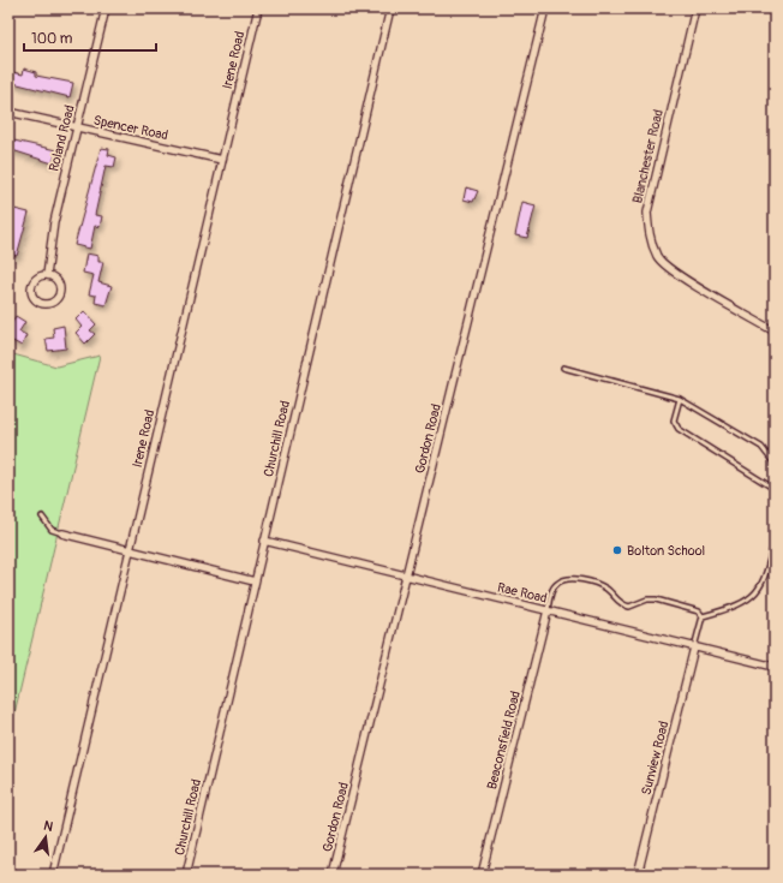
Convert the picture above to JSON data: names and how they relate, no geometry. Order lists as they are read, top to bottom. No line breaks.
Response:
{"streets":{"street":["Irene Road","Spencer Road","Roland Road","Blanchester Road","Churchill Road","Gordon Road","Rae Road","Beaconsfield Road","Sunview Road"]},"crossings":[["Irene Road","Spencer Road"],["Spencer Road","Roland Road"],["Churchill Road","Rae Road"],["Gordon Road","Rae Road"],["Rae Road","Beaconsfield Road"],["Rae Road","Sunview Road"]],"places":["Bolton School"],"scale_bar":"100 m","north":"top"}
